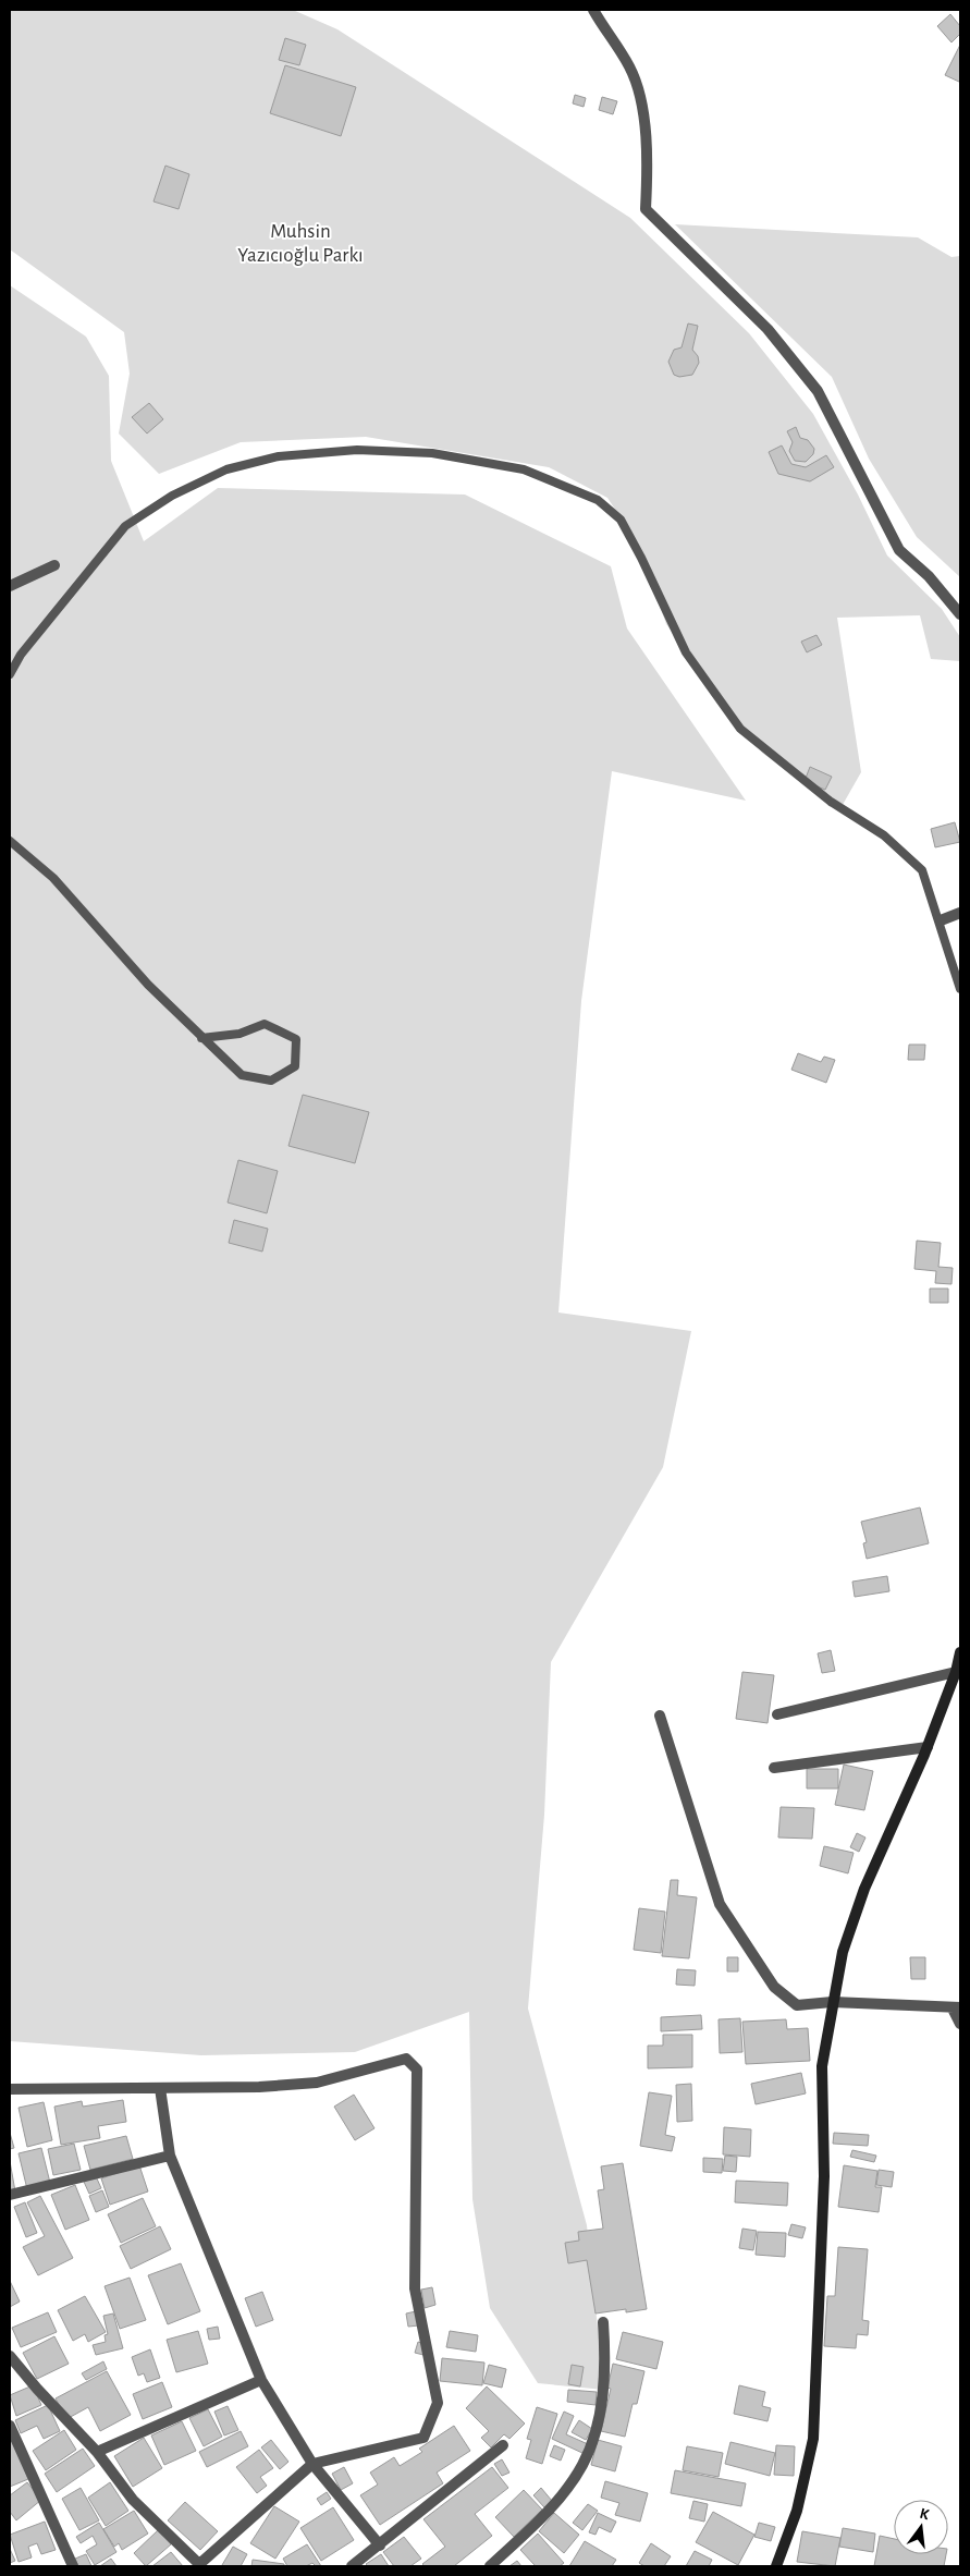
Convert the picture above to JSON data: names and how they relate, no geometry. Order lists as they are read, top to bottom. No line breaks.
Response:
{"parks":["Muhsin Yazıcıoğlu Parkı"],"north":"top"}
